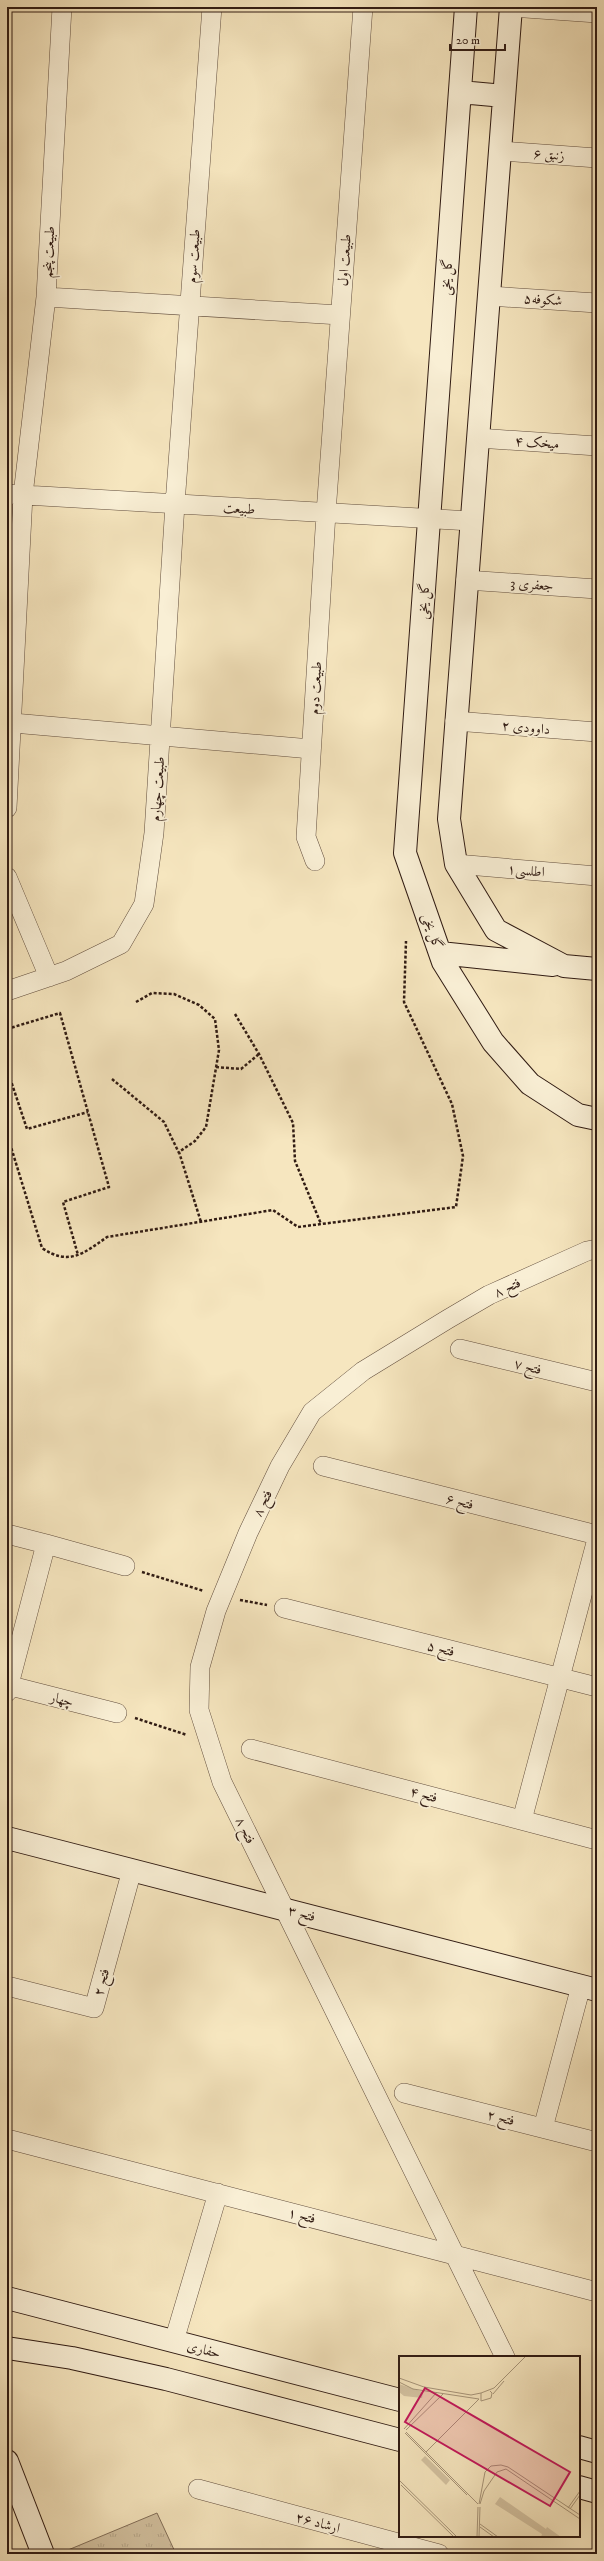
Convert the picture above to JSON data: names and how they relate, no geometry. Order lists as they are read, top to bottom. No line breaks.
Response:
{"streets":{"street":["زنبق ۶","طبیعت پنجم","طبیعت سوم","طبیعت اول","گل یخی","شکوفه۵","میخک ۴","طبیعت","3 جعفری","طبیعت دوم","داوودی ۲","طبیعت چهارم","اطلسی۱","فتح ۸","فتح ۷","فتح ۶","فتح ۵","چهار","فتح ۴","فتح ۳","فتح ۲","فتح ۱","حفاری","ارشاد ۲۶"]},"crossings":[["طبیعت پنجم","طبیعت"],["طبیعت سوم","طبیعت"],["طبیعت سوم","طبیعت چهارم"],["طبیعت اول","طبیعت"],["طبیعت اول","طبیعت دوم"],["گل یخی","طبیعت"],["طبیعت","طبیعت دوم"],["طبیعت","طبیعت چهارم"],["فتح ۸","فتح ۳"],["فتح ۸","فتح ۱"],["فتح ۳","فتح ۲"]],"scale_bar":"20 m"}
